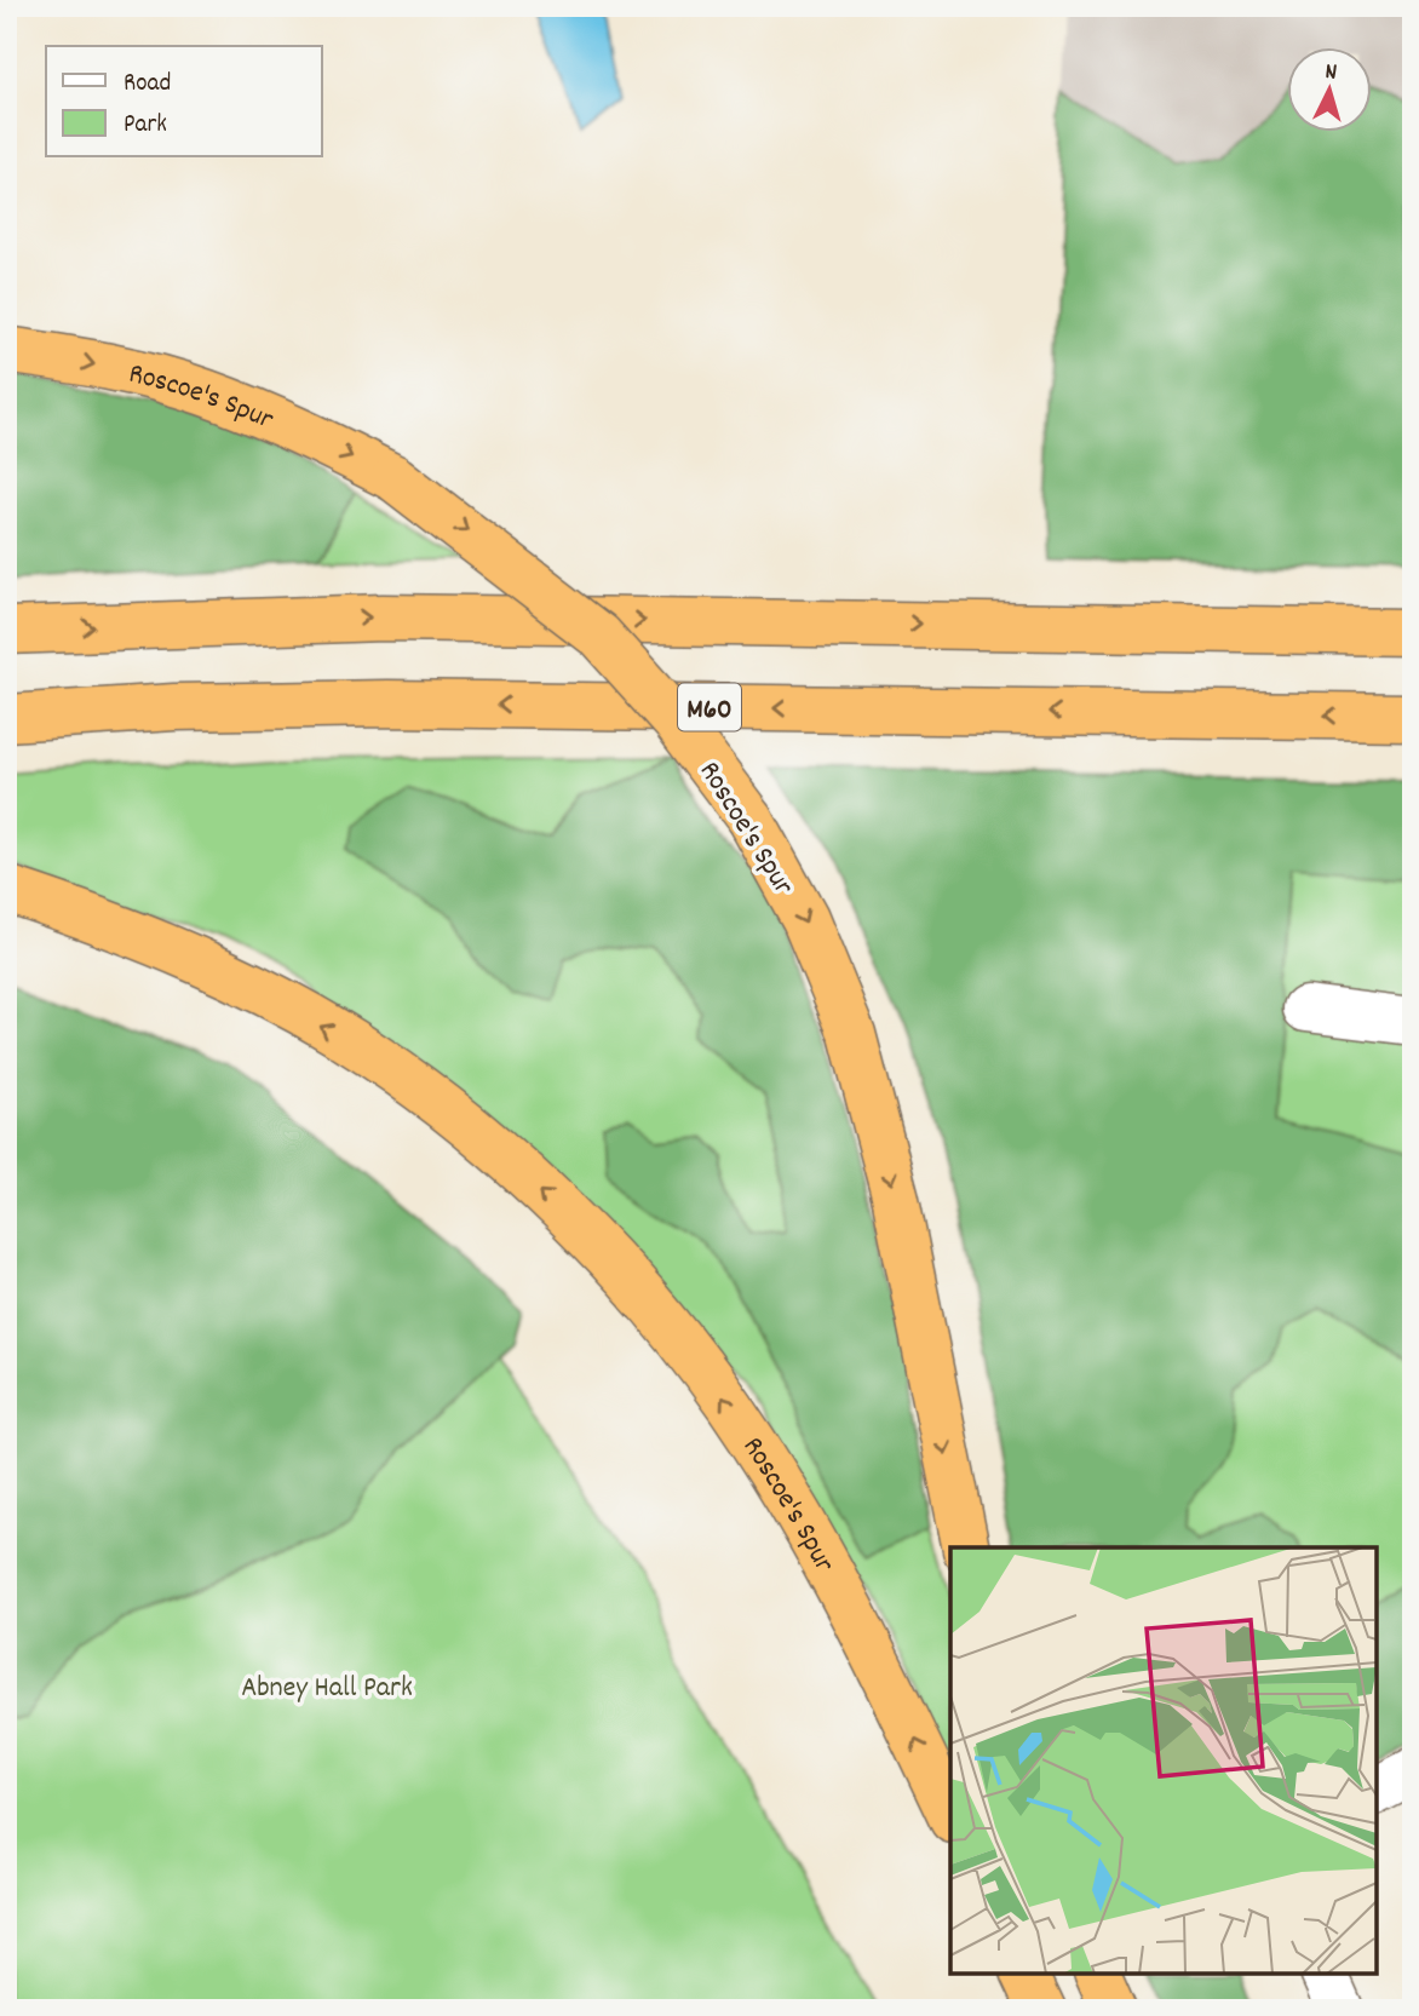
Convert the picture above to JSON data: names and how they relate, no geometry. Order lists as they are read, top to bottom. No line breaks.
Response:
{"streets":{"highway":["Roscoe's Spur","M60"]},"parks":["Abney Hall Park"],"legend":["Road","Park"],"north":"top"}
